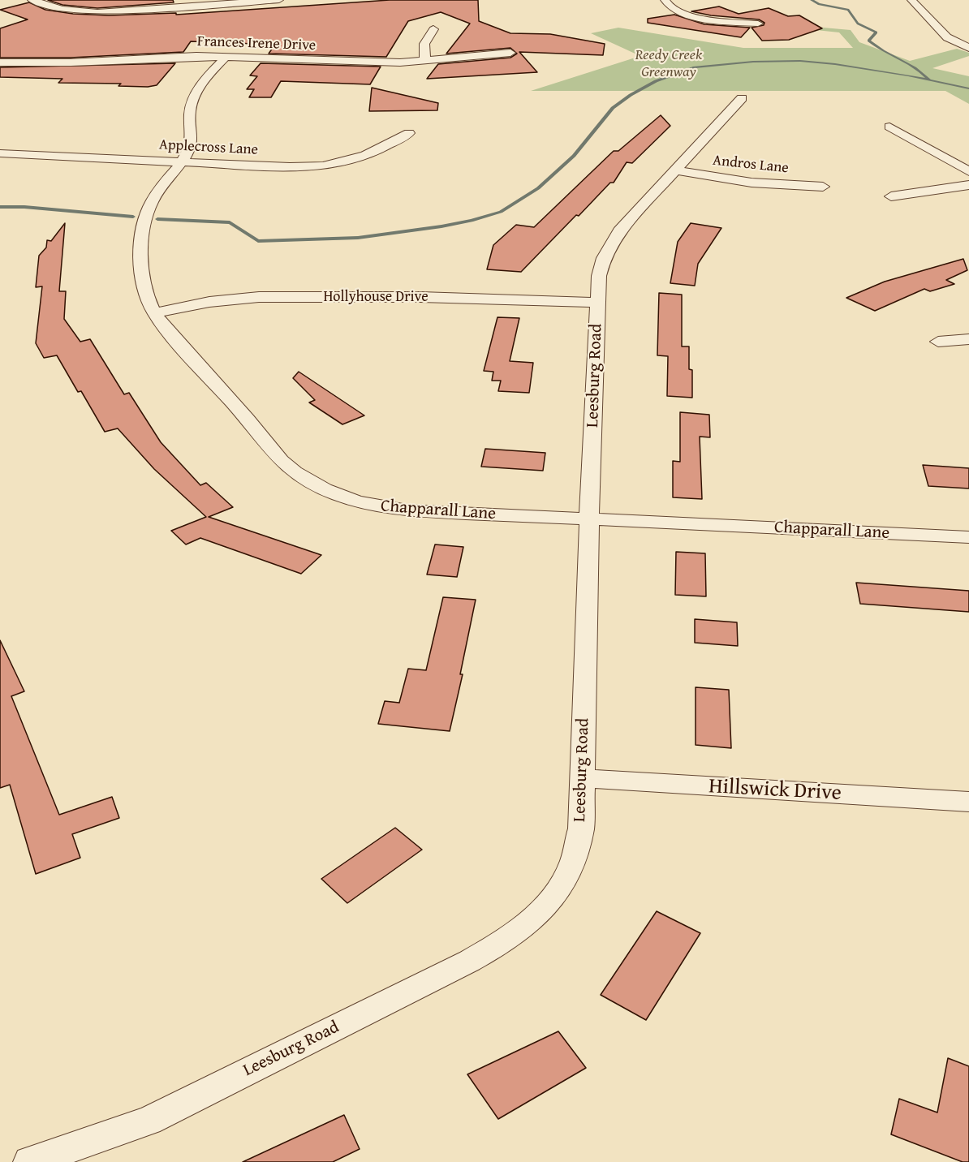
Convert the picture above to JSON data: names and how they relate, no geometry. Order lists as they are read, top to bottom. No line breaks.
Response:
{"streets":{"street":["Frances Irene Drive","Applecross Lane","Andros Lane","Hollyhouse Drive","Leesburg Road","Chapparall Lane","Hillswick Drive"]},"crossings":[["Frances Irene Drive","Chapparall Lane"],["Applecross Lane","Chapparall Lane"],["Andros Lane","Leesburg Road"],["Hollyhouse Drive","Leesburg Road"],["Hollyhouse Drive","Chapparall Lane"],["Leesburg Road","Chapparall Lane"],["Leesburg Road","Hillswick Drive"]],"parks":["Reedy Creek Greenway"]}
